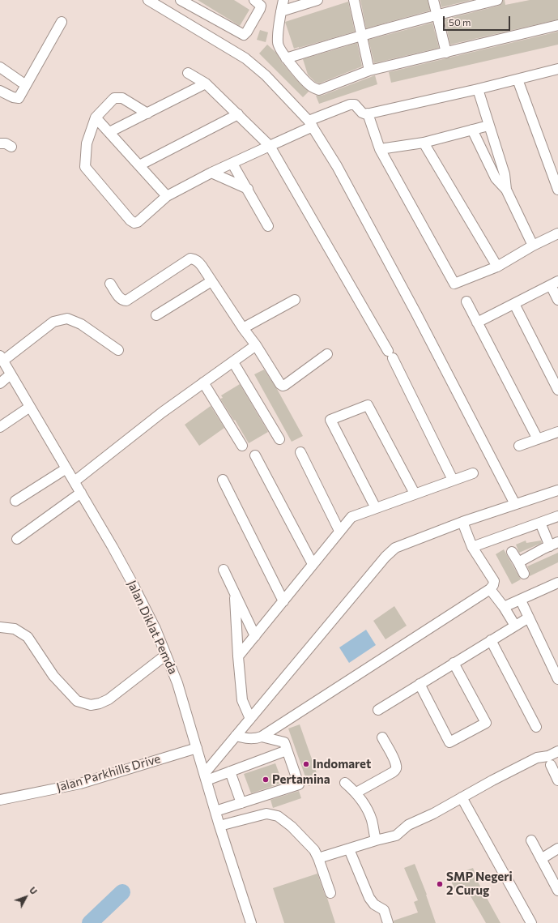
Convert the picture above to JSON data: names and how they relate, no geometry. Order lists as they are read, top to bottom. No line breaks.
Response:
{"streets":{"street":["Jalan Diklat Pemda","Jalan Parkhills Drive"]},"crossings":[["Jalan Diklat Pemda","Jalan Parkhills Drive"]],"places":["Indomaret","Pertamina","SMP Negeri 2 Curug"],"scale_bar":"50 m","north":"top right"}
